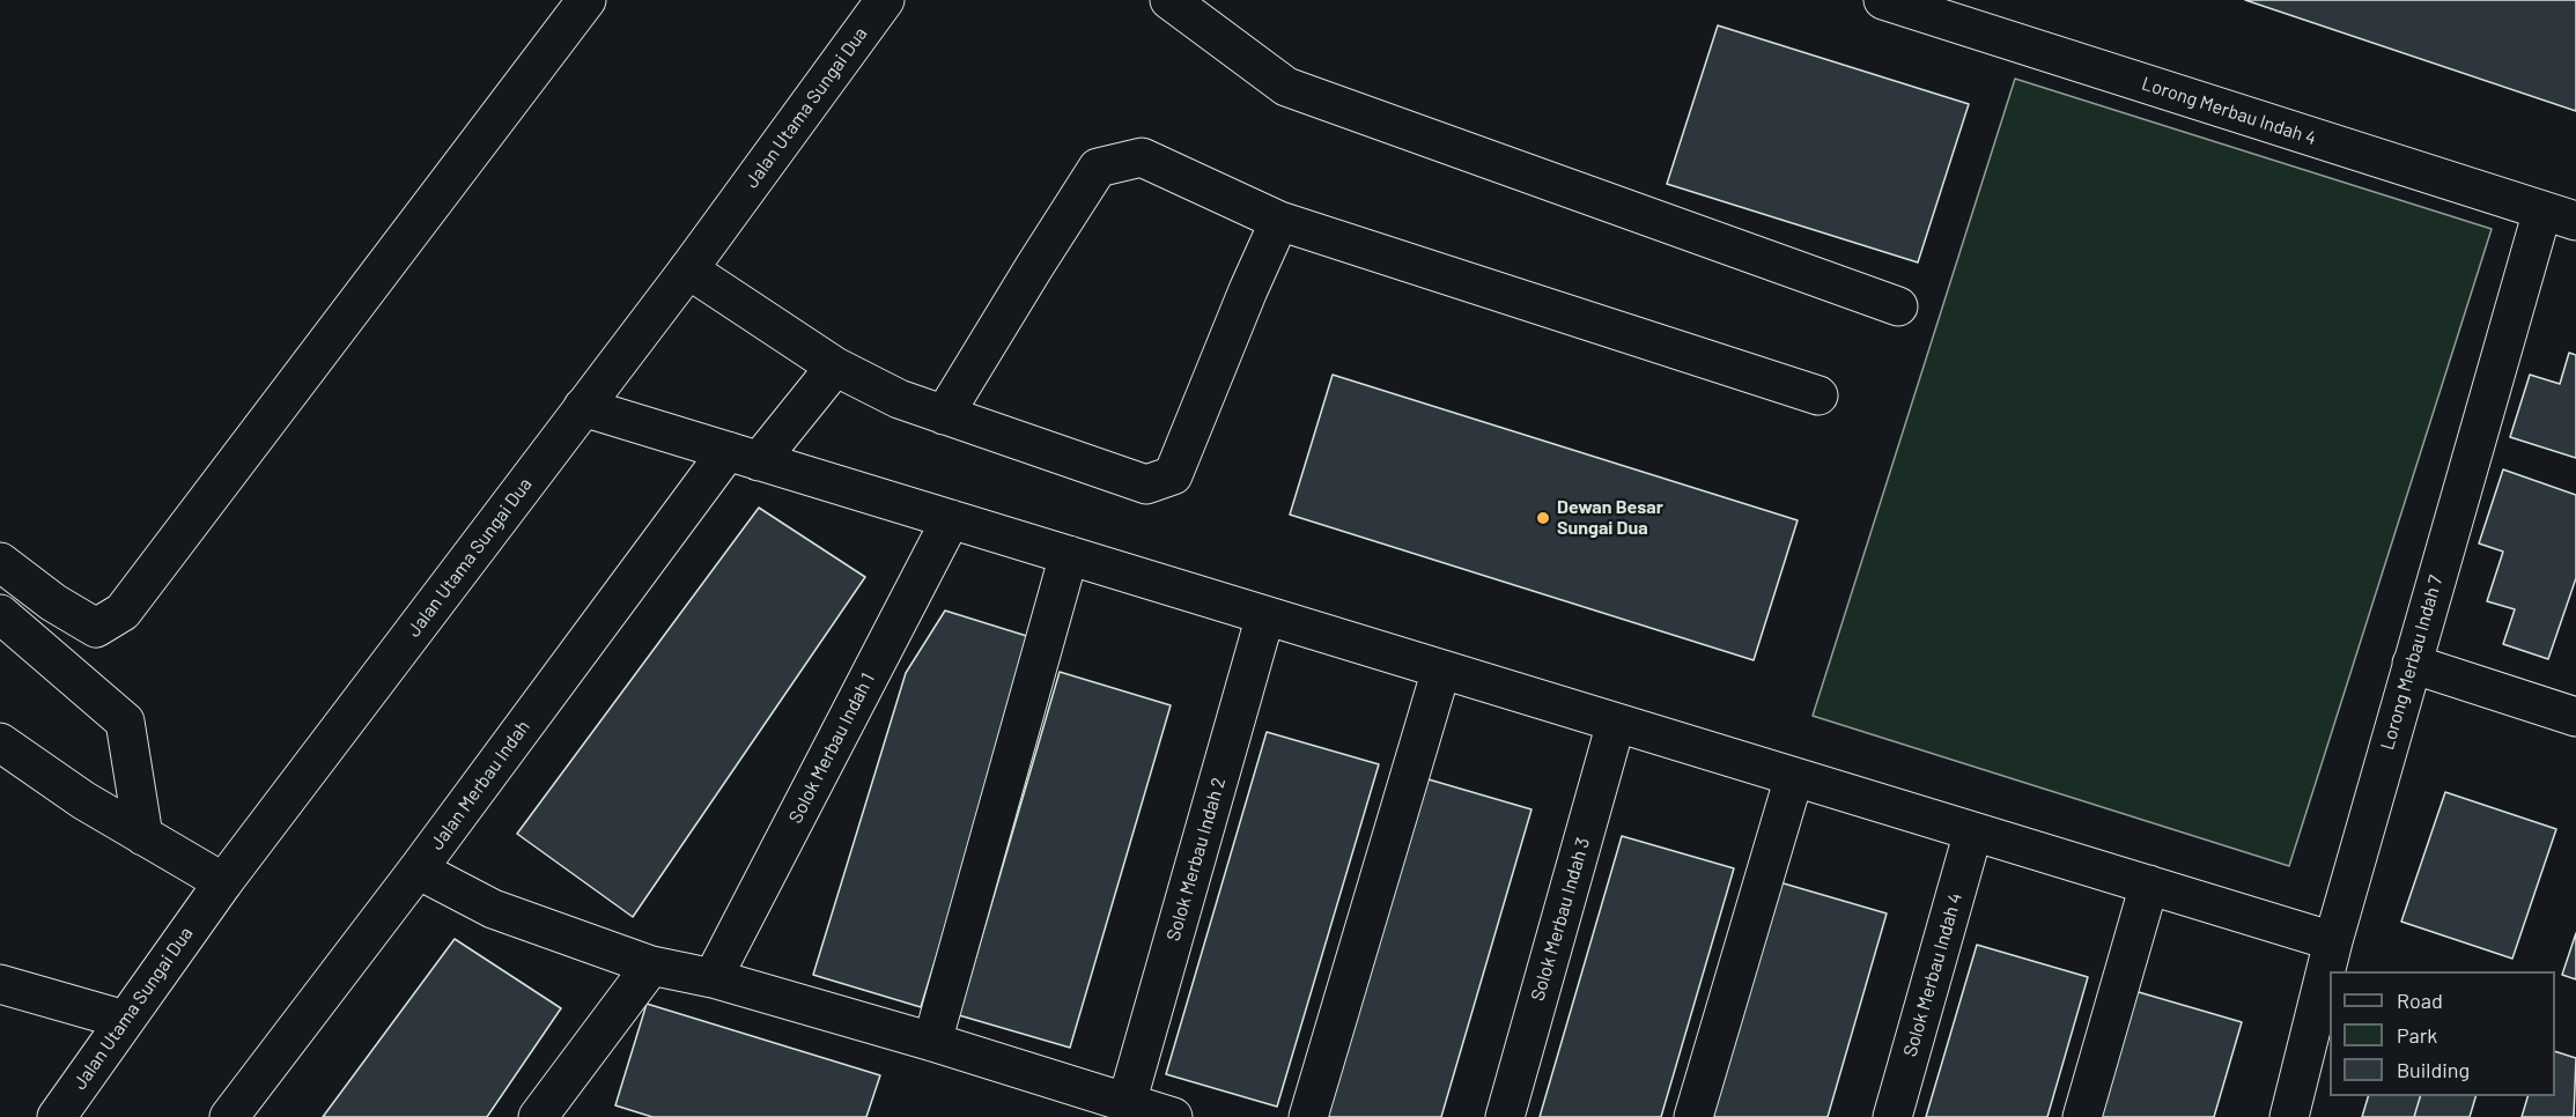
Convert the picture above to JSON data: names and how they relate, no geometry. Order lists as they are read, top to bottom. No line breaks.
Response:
{"streets":{"street":["Jalan Utama Sungai Dua","Lorong Merbau Indah 4","Lorong Merbau Indah 7","Solok Merbau Indah 1","Jalan Merbau Indah","Solok Merbau Indah 2","Solok Merbau Indah 3","Solok Merbau Indah 4"]},"crossings":[["Lorong Merbau Indah 4","Lorong Merbau Indah 7"]],"places":["Dewan Besar Sungai Dua"],"legend":["Road","Park","Building"]}
